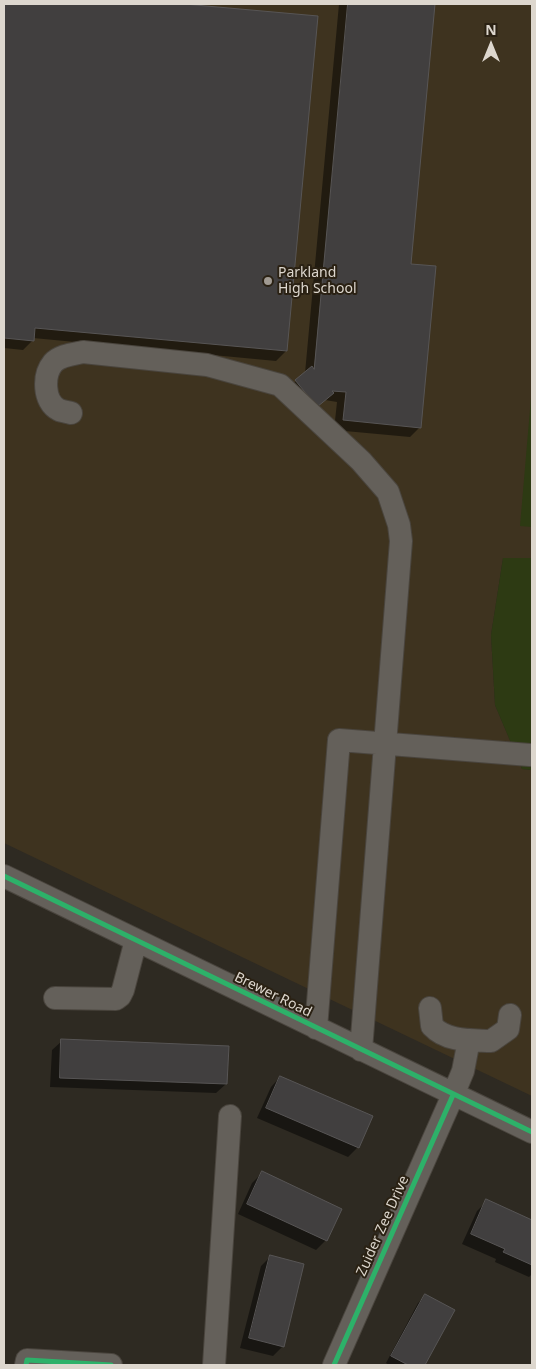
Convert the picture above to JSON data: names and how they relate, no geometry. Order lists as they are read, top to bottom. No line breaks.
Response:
{"streets":{"street":["Brewer Road","Zuider Zee Drive"]},"crossings":[["Brewer Road","Zuider Zee Drive"]],"places":["Parkland High School"],"north":"top"}
